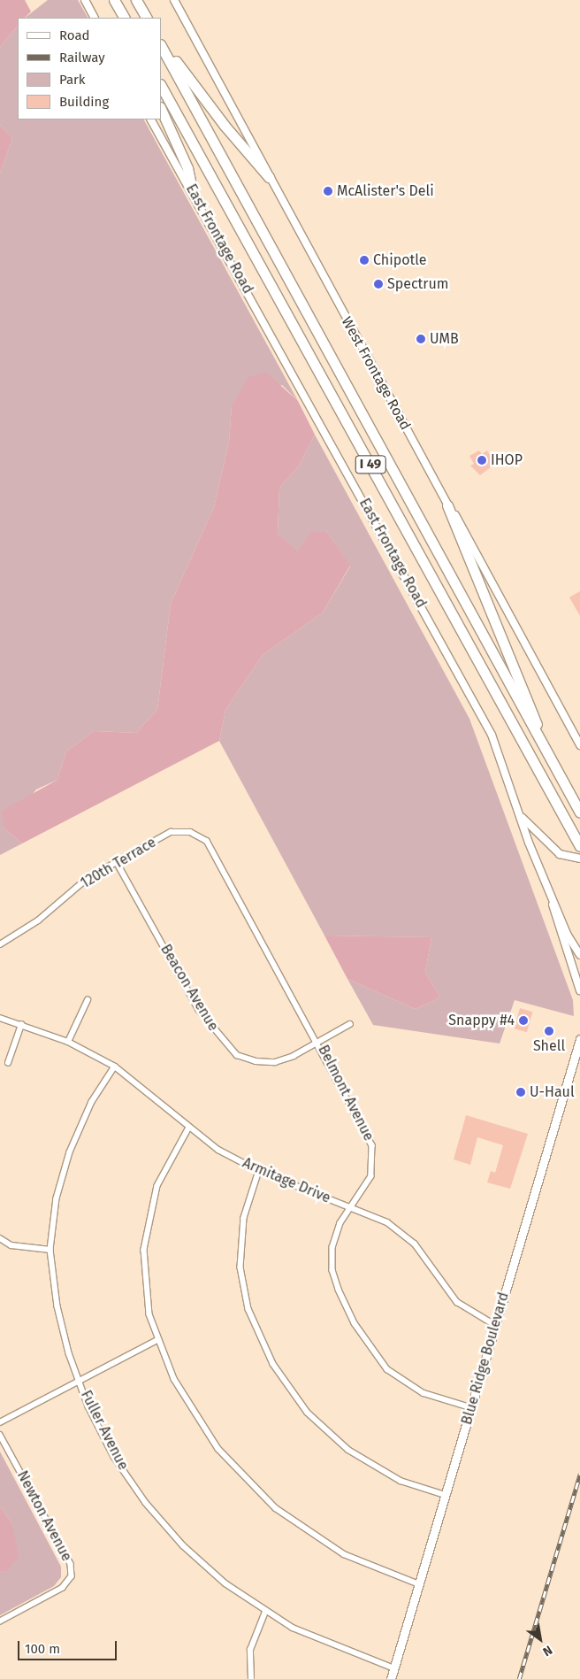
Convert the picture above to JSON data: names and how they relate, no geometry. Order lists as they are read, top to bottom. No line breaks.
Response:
{"streets":{"highway":["I 49"],"main road":["Blue Ridge Boulevard"],"street":["East Frontage Road","West Frontage Road","120th Terrace","Beacon Avenue","Belmont Avenue","Armitage Drive","Fuller Avenue","Newton Avenue"]},"crossings":[["120th Terrace","Beacon Avenue"],["120th Terrace","Belmont Avenue"],["Beacon Avenue","Belmont Avenue"],["Belmont Avenue","Armitage Drive"],["Belmont Avenue","Blue Ridge Boulevard"],["Armitage Drive","Blue Ridge Boulevard"],["Armitage Drive","Fuller Avenue"],["Blue Ridge Boulevard","Fuller Avenue"]],"places":["McAlister's Deli","Chipotle","Spectrum","UMB","IHOP","Snappy #4","Shell","U-Haul"],"legend":["Road","Railway","Park","Building"],"scale_bar":"100 m","north":"bottom right"}
